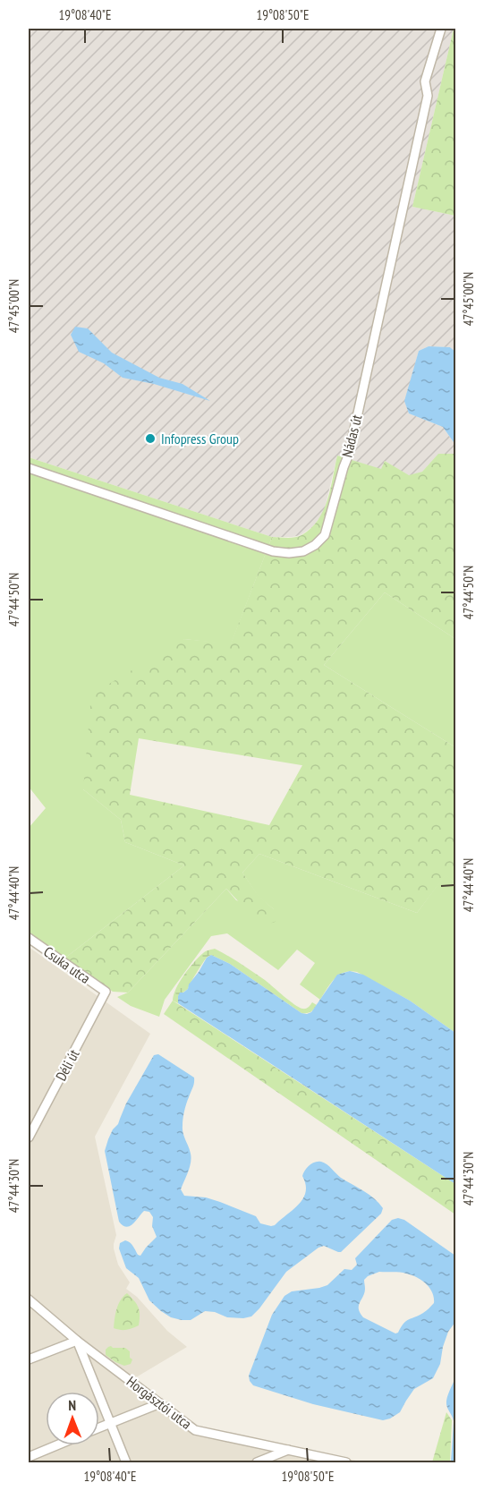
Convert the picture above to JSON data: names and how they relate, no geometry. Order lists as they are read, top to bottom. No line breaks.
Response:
{"streets":{"street":["Nádas út","Csuka utca","Déli út","Horgásztói utca"]},"crossings":[["Csuka utca","Déli út"]],"places":["Infopress Group"],"north":"top","coordinates":["19°08'40\"E","19°08'50\"E","47°45'00\"N","47°44'50\"N","47°44'40\"N","47°44'30\"N"]}
